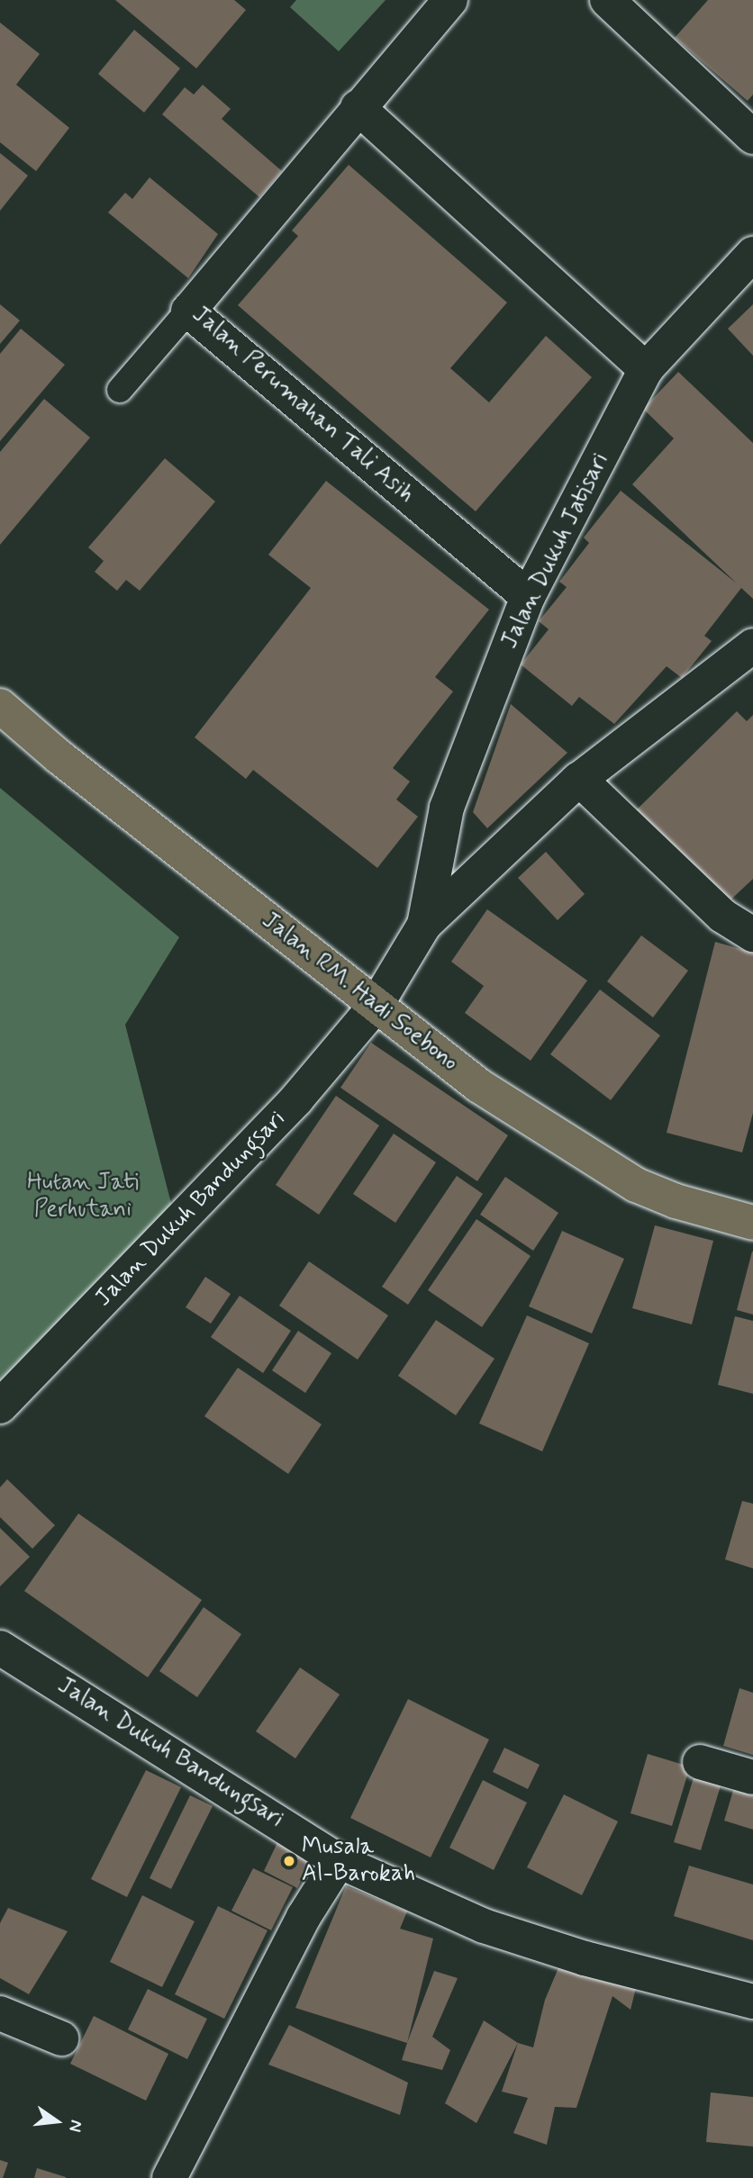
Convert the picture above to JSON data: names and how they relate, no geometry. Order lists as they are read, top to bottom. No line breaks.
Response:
{"streets":{"main road":["Jalan RM. Hadi Soebono"],"street":["Jalan Perumahan Tali Asih","Jalan Dukuh Jatisari","Jalan Dukuh Bandungsari"]},"crossings":[["Jalan Perumahan Tali Asih","Jalan Dukuh Jatisari"],["Jalan Dukuh Jatisari","Jalan RM. Hadi Soebono"],["Jalan Dukuh Jatisari","Jalan Dukuh Bandungsari"],["Jalan RM. Hadi Soebono","Jalan Dukuh Bandungsari"]],"parks":["Hutan Jati Perhutani"],"places":["Musala Al-Barokah"],"north":"right"}
